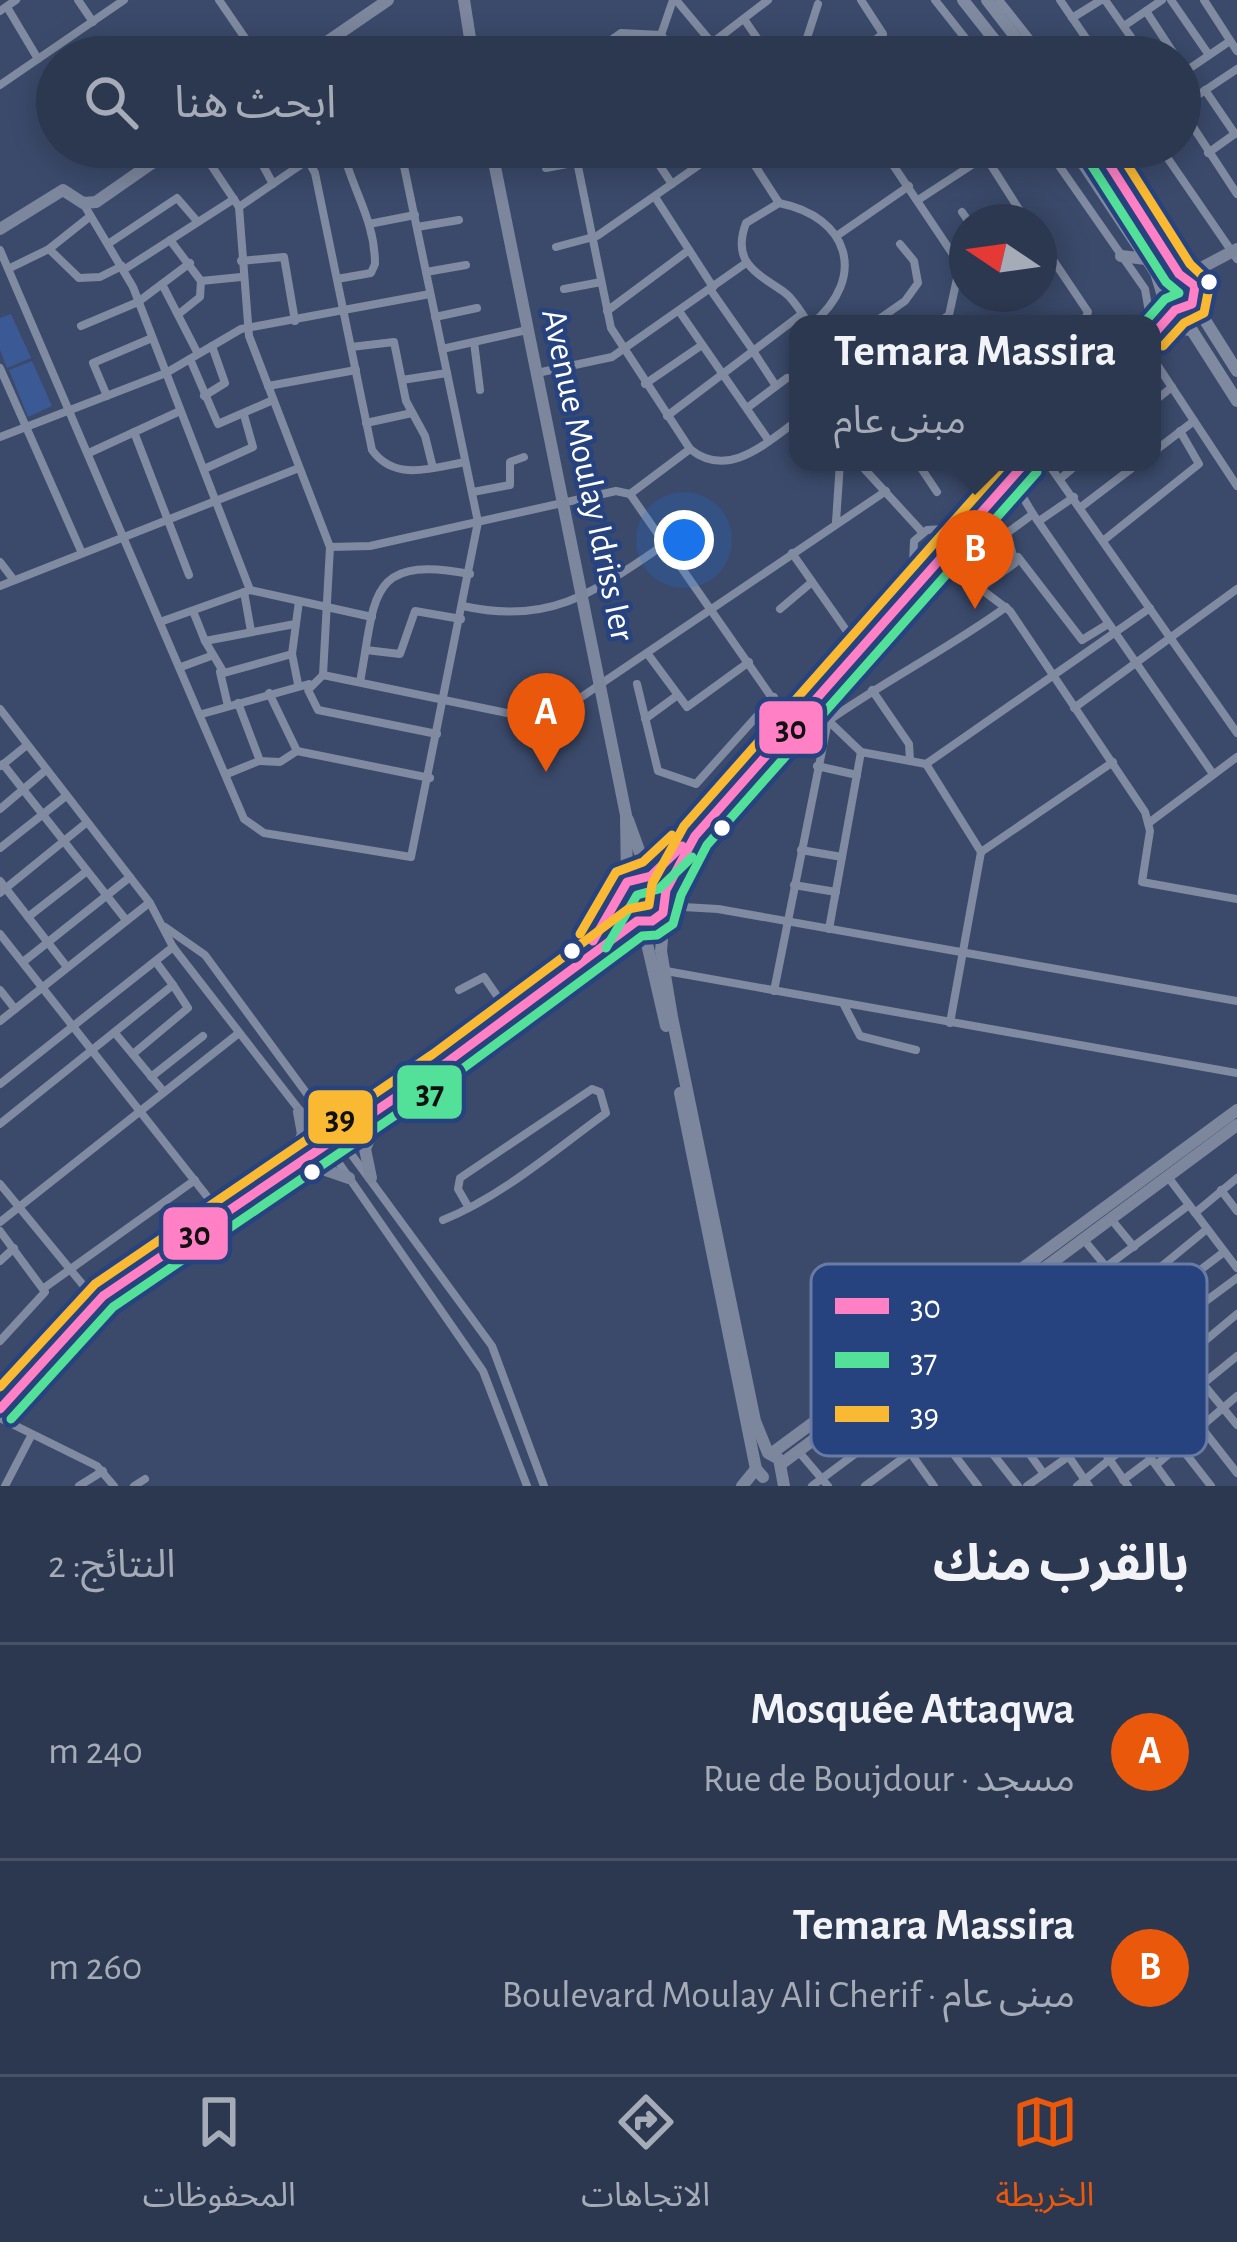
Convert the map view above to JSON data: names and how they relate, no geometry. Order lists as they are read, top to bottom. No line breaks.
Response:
{"streets":{"main road":["Avenue Moulay Idriss Ier"]},"lines":["transit line 30","transit line 37","transit line 39"],"legend":["30","37","39"],"north":"left","page":{"search":"ابحث هنا","popup":["Temara Massira","مبنى عام"],"pins":["B","A"],"heading":["بالقرب منك","النتائج: 2"],"list":[{"mark":"A","name":"Mosquée Attaqwa","note":"مسجد · Rue de Boujdour","value":"240 m"},{"mark":"B","name":"Temara Massira","note":"مبنى عام · Boulevard Moulay Ali Cherif","value":"260 m"}],"nav":["الخريطة","الاتجاهات","المحفوظات"]}}
